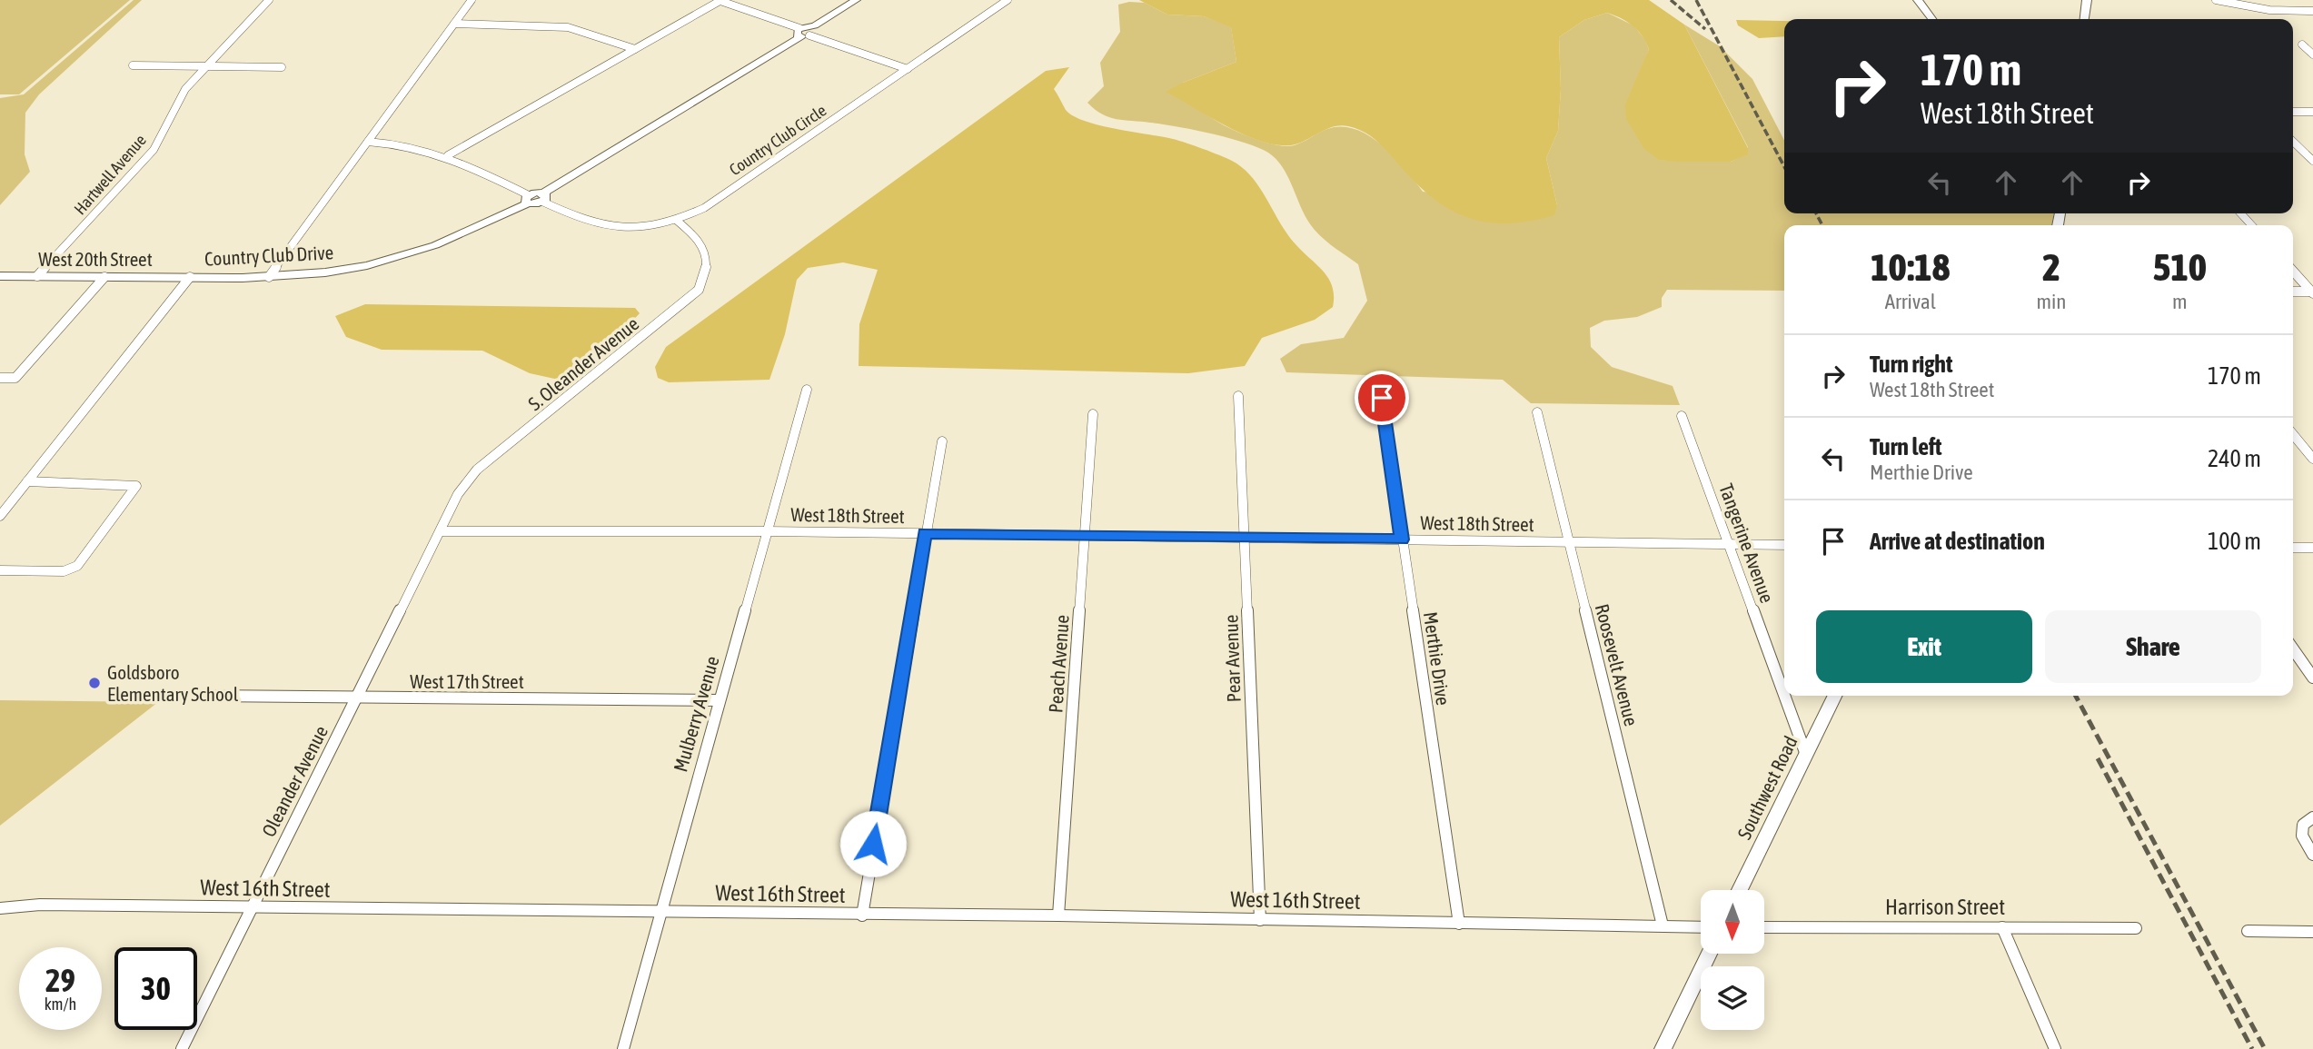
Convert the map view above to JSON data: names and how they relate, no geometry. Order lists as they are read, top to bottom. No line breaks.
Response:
{"streets":{"street":["Country Club Circle","Hartwell Avenue","Country Club Drive","West 20th Street","S. Oleander Avenue","West 18th Street","Tangerine Avenue","Pear Avenue","Merthie Drive","Peach Avenue","Roosevelt Avenue","West 17th Street","Mulberry Avenue","Oleander Avenue","Southwest Road","West 16th Street","Harrison Street"]},"crossings":[["Country Club Circle","Country Club Drive"],["Country Club Circle","S. Oleander Avenue"],["Hartwell Avenue","West 20th Street"],["Country Club Drive","West 20th Street"],["S. Oleander Avenue","West 18th Street"],["S. Oleander Avenue","Oleander Avenue"],["West 18th Street","Tangerine Avenue"],["West 18th Street","Pear Avenue"],["West 18th Street","Merthie Drive"],["West 18th Street","Peach Avenue"],["West 18th Street","Roosevelt Avenue"],["West 18th Street","Mulberry Avenue"],["West 18th Street","Oleander Avenue"],["Tangerine Avenue","Southwest Road"],["Pear Avenue","West 16th Street"],["Merthie Drive","West 16th Street"],["Peach Avenue","West 16th Street"],["Roosevelt Avenue","West 16th Street"],["West 17th Street","Mulberry Avenue"],["West 17th Street","Oleander Avenue"],["Mulberry Avenue","West 16th Street"],["Oleander Avenue","West 16th Street"]],"places":["Goldsboro Elementary School"],"north":"bottom","page":{"turn":["170 m","West 18th Street"],"eta":["10:18","Arrival","2","min","510","m"],"list":[{"name":"Turn right","note":"West 18th Street","value":"170 m"},{"name":"Turn left","note":"Merthie Drive","value":"240 m"},{"name":"Arrive at destination","value":"100 m"}],"buttons":["Exit","Share"],"speed":"29 km/h","limit":"30"}}
